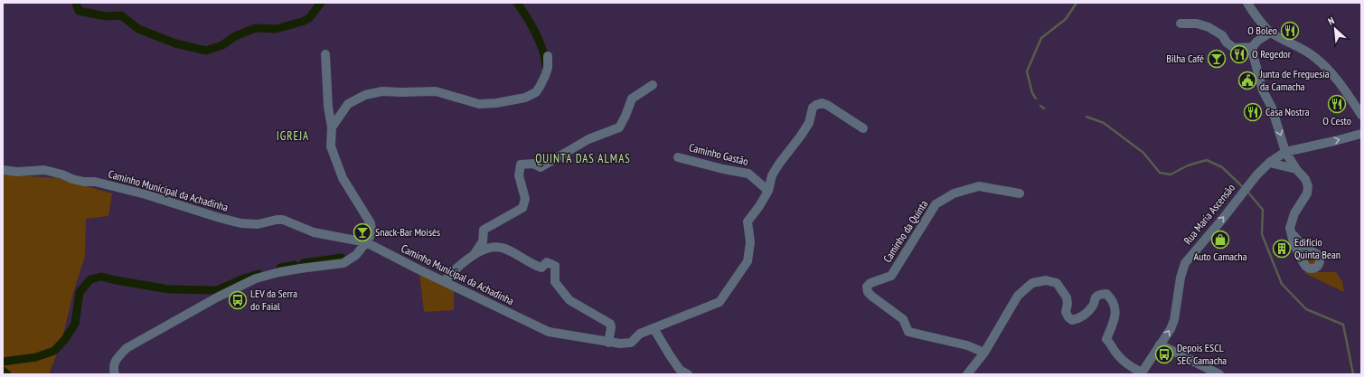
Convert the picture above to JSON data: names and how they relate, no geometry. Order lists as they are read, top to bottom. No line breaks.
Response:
{"streets":{"street":["Caminho Gastão","Caminho Municipal da Achadinha","Rua Maria Ascensão","Caminho da Quinta"]},"crossings":[["Caminho Gastão","Caminho Municipal da Achadinha"]],"one_way":["Rua Maria Ascensão"],"districts":["IGREJA","QUINTA DAS ALMAS"],"places":{"restaurant":["O Boleo","O Regedor","O Cesto","Casa Nostra"],"bar":["Bilha Café","Snack-Bar Moisés"],"public building":["Junta de Freguesia da Camacha"],"shop":["Auto Camacha"],"building":["Edifício Quinta Bean"],"bus stop":["LEV da Serra do Faial","Depois ESCL SEC Camacha"]},"north":"top left"}
